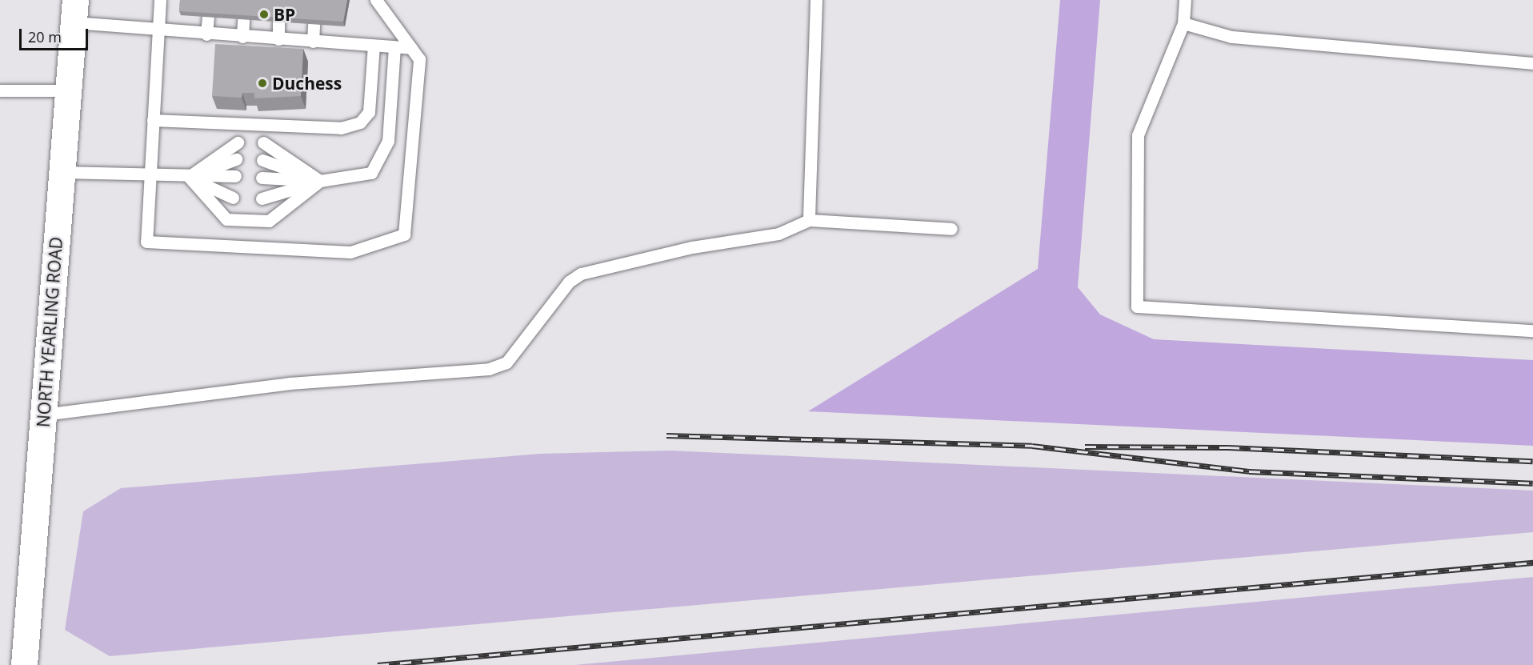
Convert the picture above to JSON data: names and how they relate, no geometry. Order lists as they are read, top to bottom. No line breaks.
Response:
{"streets":{"main road":["NORTH YEARLING ROAD"]},"places":["BP","Duchess"],"scale_bar":"20 m"}
